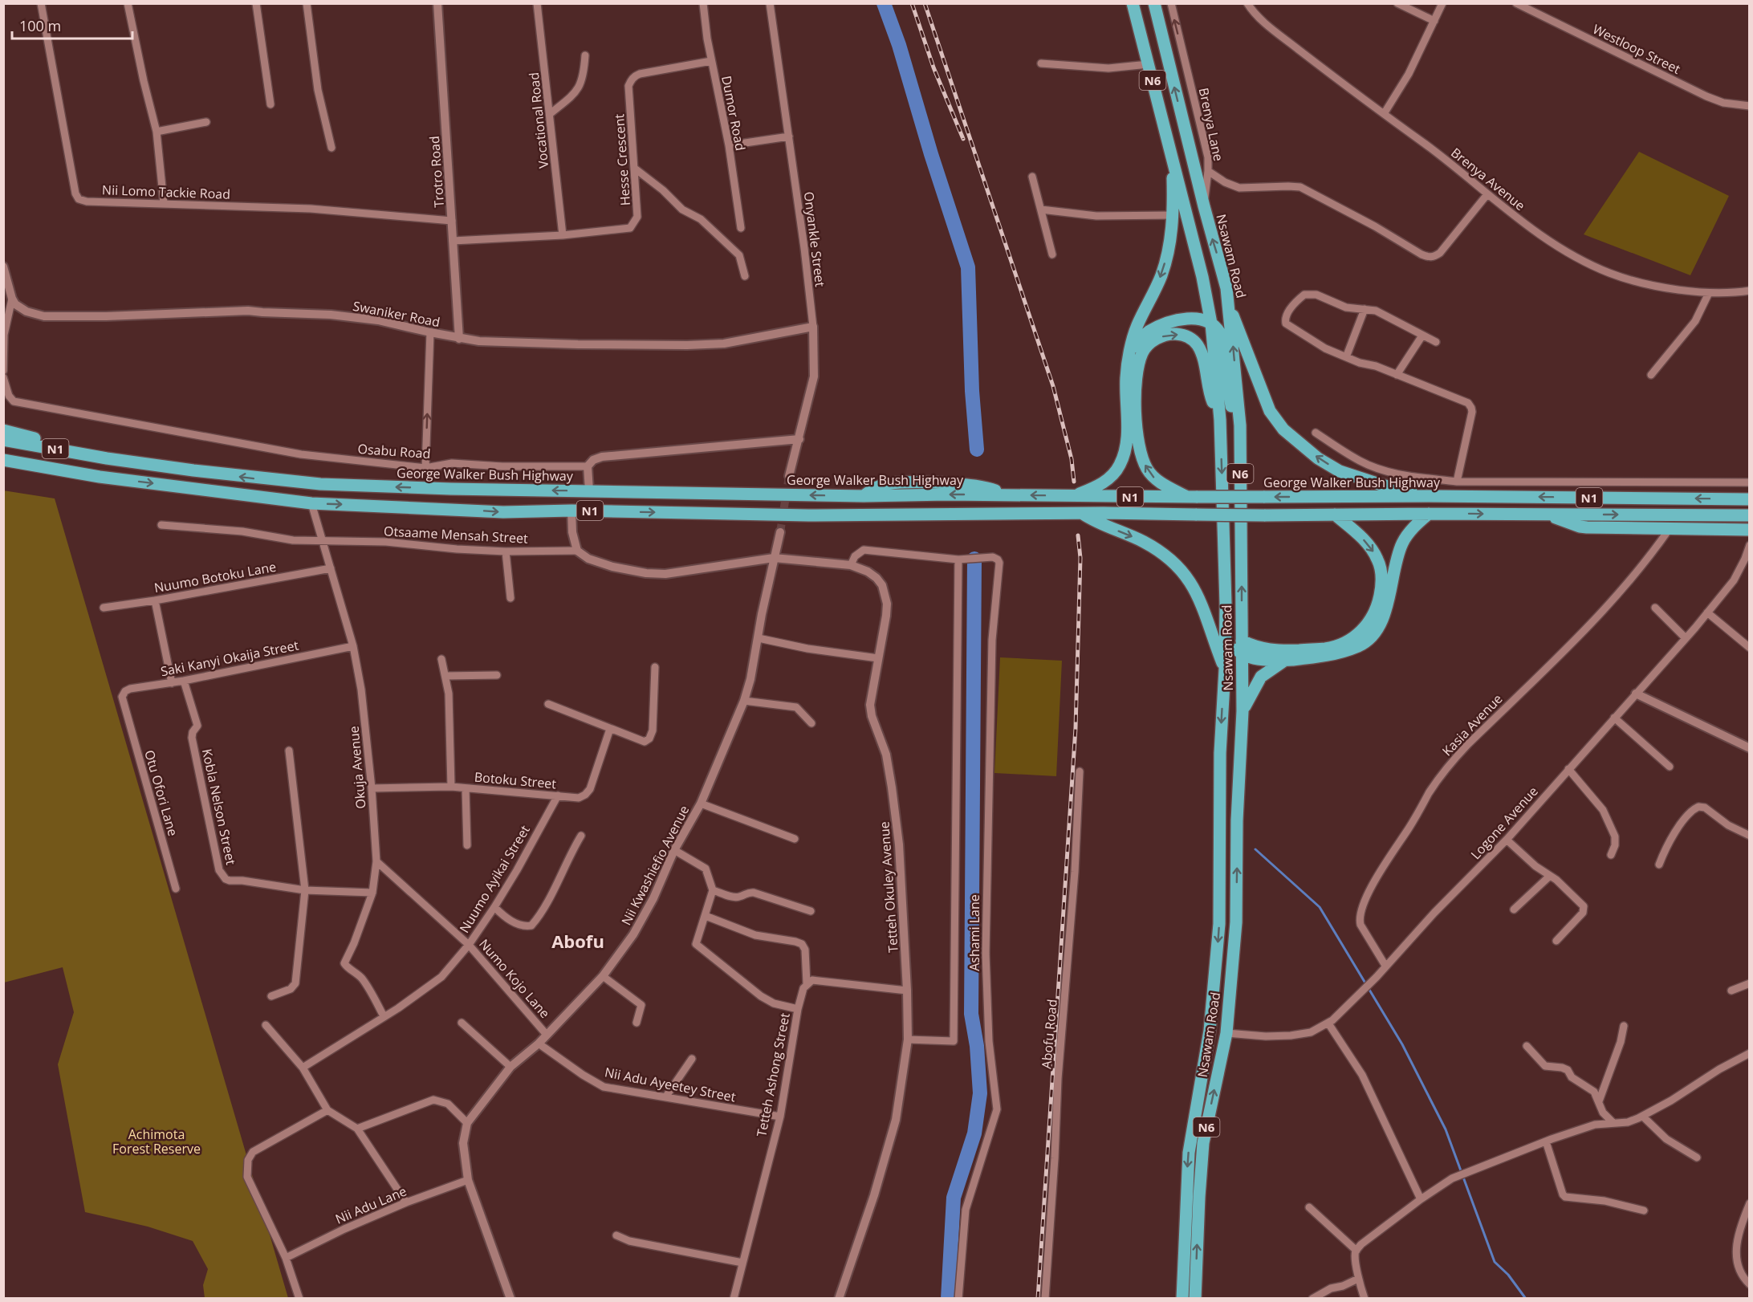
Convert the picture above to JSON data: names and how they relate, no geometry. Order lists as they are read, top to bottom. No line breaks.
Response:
{"streets":{"highway":["N6","Nsawam Road","N1","George Walker Bush Highway"],"street":["Westloop Street","Dumor Road","Vocational Road","Brenya Lane","Hesse Crescent","Trotro Road","Brenya Avenue","Nii Lomo Tackie Road","Onyankle Street","Swaniker Road","Osabu Road","Otsaame Mensah Street","Nuumo Botoku Lane","Saki Kanyi Okaija Street","Kasia Avenue","Okuja Avenue","Botoku Street","Otu Ofori Lane","Kobla Nelson Street","Logone Avenue","Nii Kwashiefio Avenue","Nuumo Ayikai Street","Tetteh Okuley Avenue","Ashami Lane","Numo Kojo Lane","Abofu Road","Tetteh Ashong Street","Nii Adu Ayeetey Street","Nii Adu Lane"]},"crossings":[["Dumor Road","Hesse Crescent"],["Vocational Road","Hesse Crescent"],["Brenya Lane","Brenya Avenue"],["Hesse Crescent","Trotro Road"],["Trotro Road","Nii Lomo Tackie Road"],["Trotro Road","Swaniker Road"],["Onyankle Street","Swaniker Road"],["Onyankle Street","Osabu Road"],["Nsawam Road","Logone Avenue"],["N1","Okuja Avenue"],["Otsaame Mensah Street","Okuja Avenue"],["Otsaame Mensah Street","Nii Kwashiefio Avenue"],["Otsaame Mensah Street","Tetteh Okuley Avenue"],["Nuumo Botoku Lane","Okuja Avenue"],["Saki Kanyi Okaija Street","Okuja Avenue"],["Saki Kanyi Okaija Street","Otu Ofori Lane"],["Saki Kanyi Okaija Street","Kobla Nelson Street"],["Kasia Avenue","Logone Avenue"],["Okuja Avenue","Botoku Street"],["Okuja Avenue","Kobla Nelson Street"],["Okuja Avenue","Nuumo Ayikai Street"],["Okuja Avenue","Numo Kojo Lane"],["Botoku Street","Nuumo Ayikai Street"],["Nii Kwashiefio Avenue","Tetteh Okuley Avenue"],["Nii Kwashiefio Avenue","Numo Kojo Lane"],["Nii Kwashiefio Avenue","Nii Adu Ayeetey Street"],["Nii Kwashiefio Avenue","Nii Adu Lane"],["Nuumo Ayikai Street","Numo Kojo Lane"],["Tetteh Ashong Street","Nii Adu Ayeetey Street"]],"districts":["Abofu"],"parks":["Achimota Forest Reserve"],"scale_bar":"100 m"}
